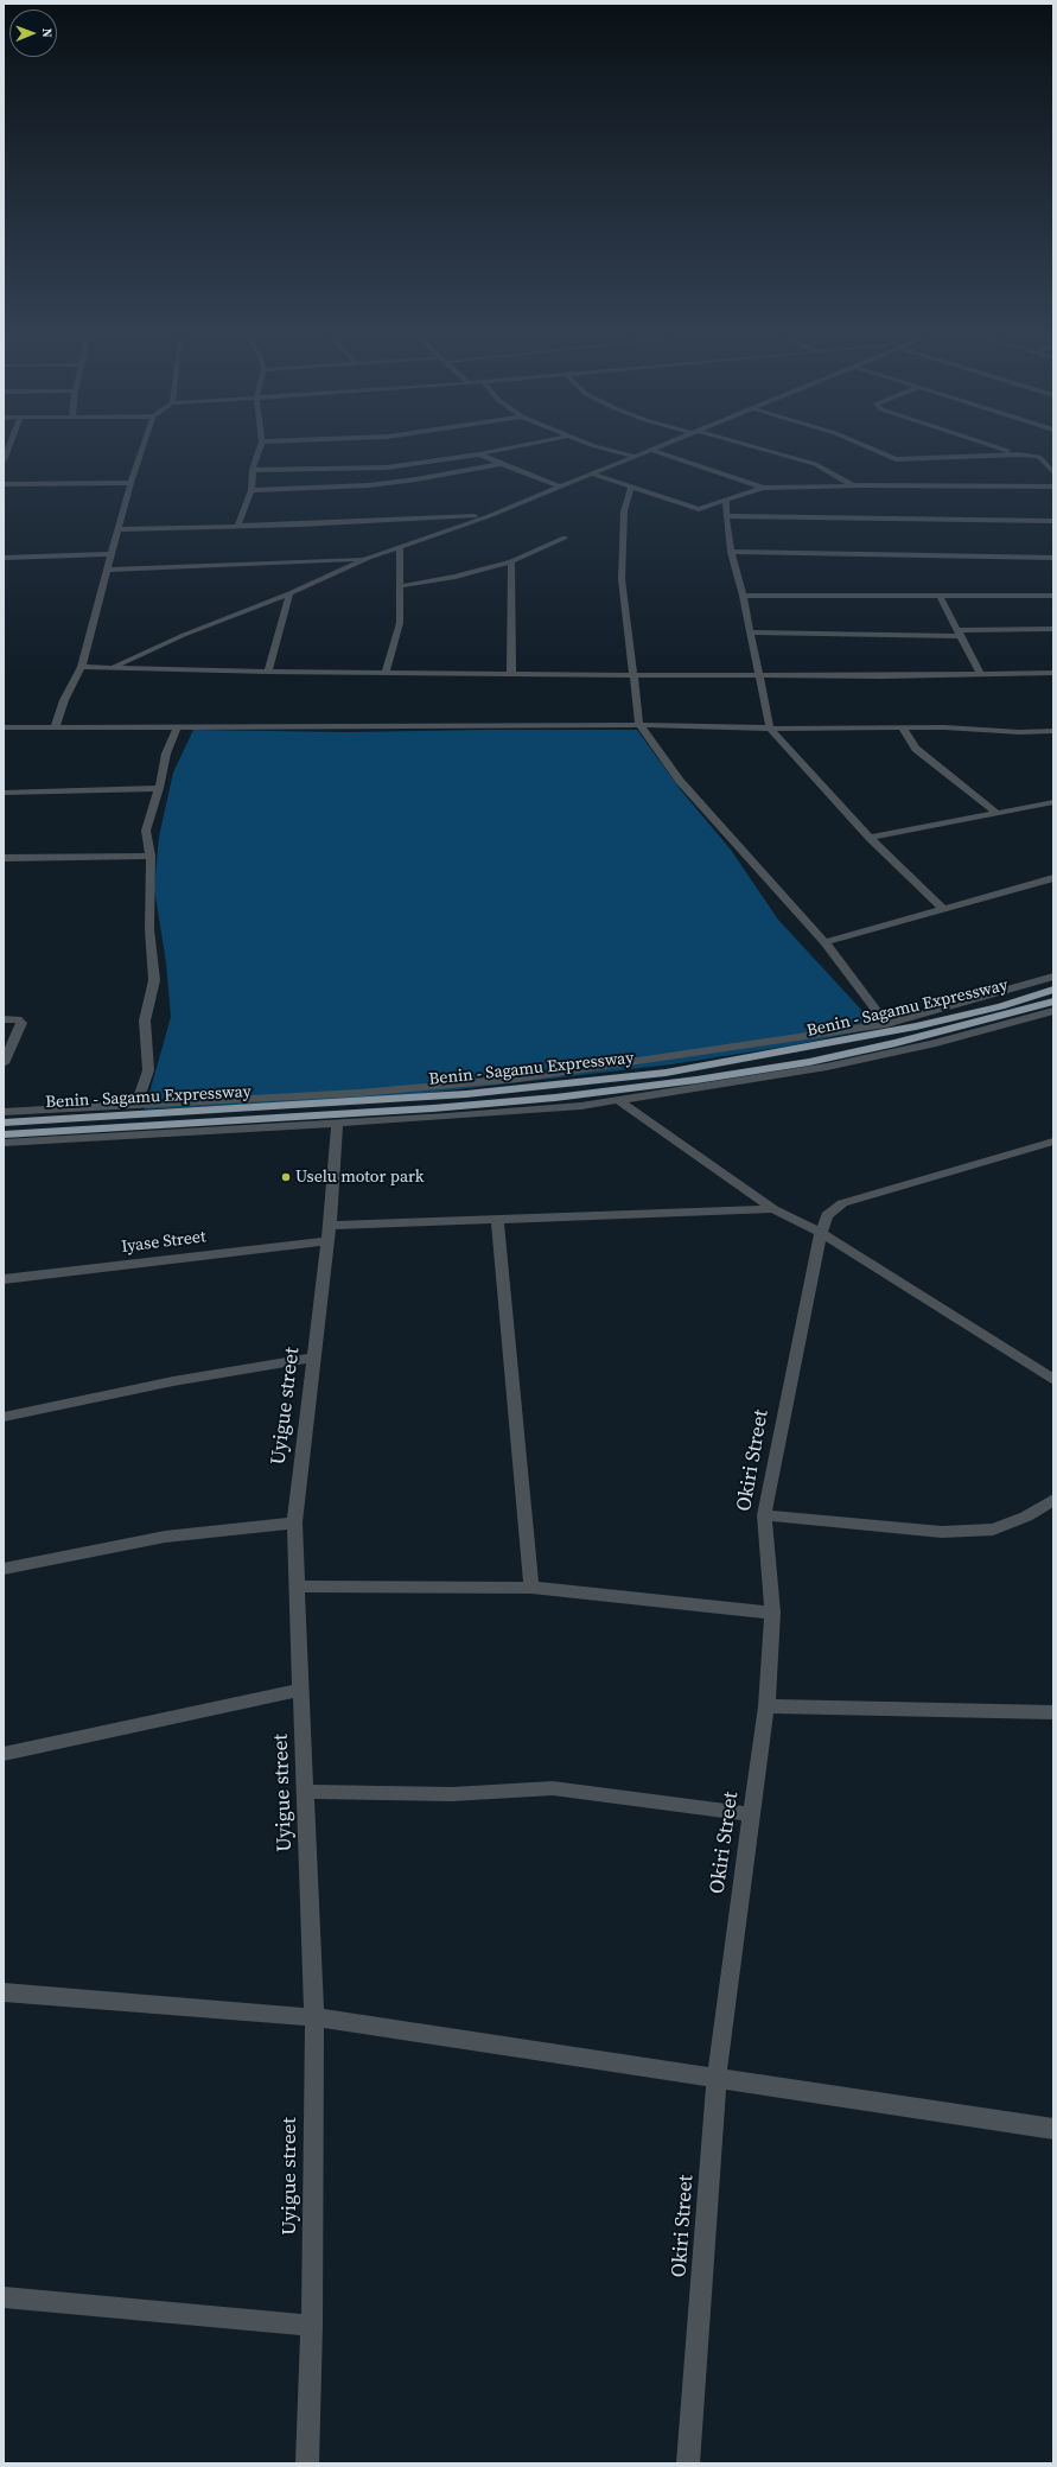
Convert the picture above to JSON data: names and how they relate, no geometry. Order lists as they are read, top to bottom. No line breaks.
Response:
{"streets":{"highway":["Benin - Sagamu Expressway"],"street":["Iyase Street","Uyigue street","Okiri Street"]},"crossings":[["Iyase Street","Uyigue street"]],"places":["Uselu motor park"],"north":"right"}
